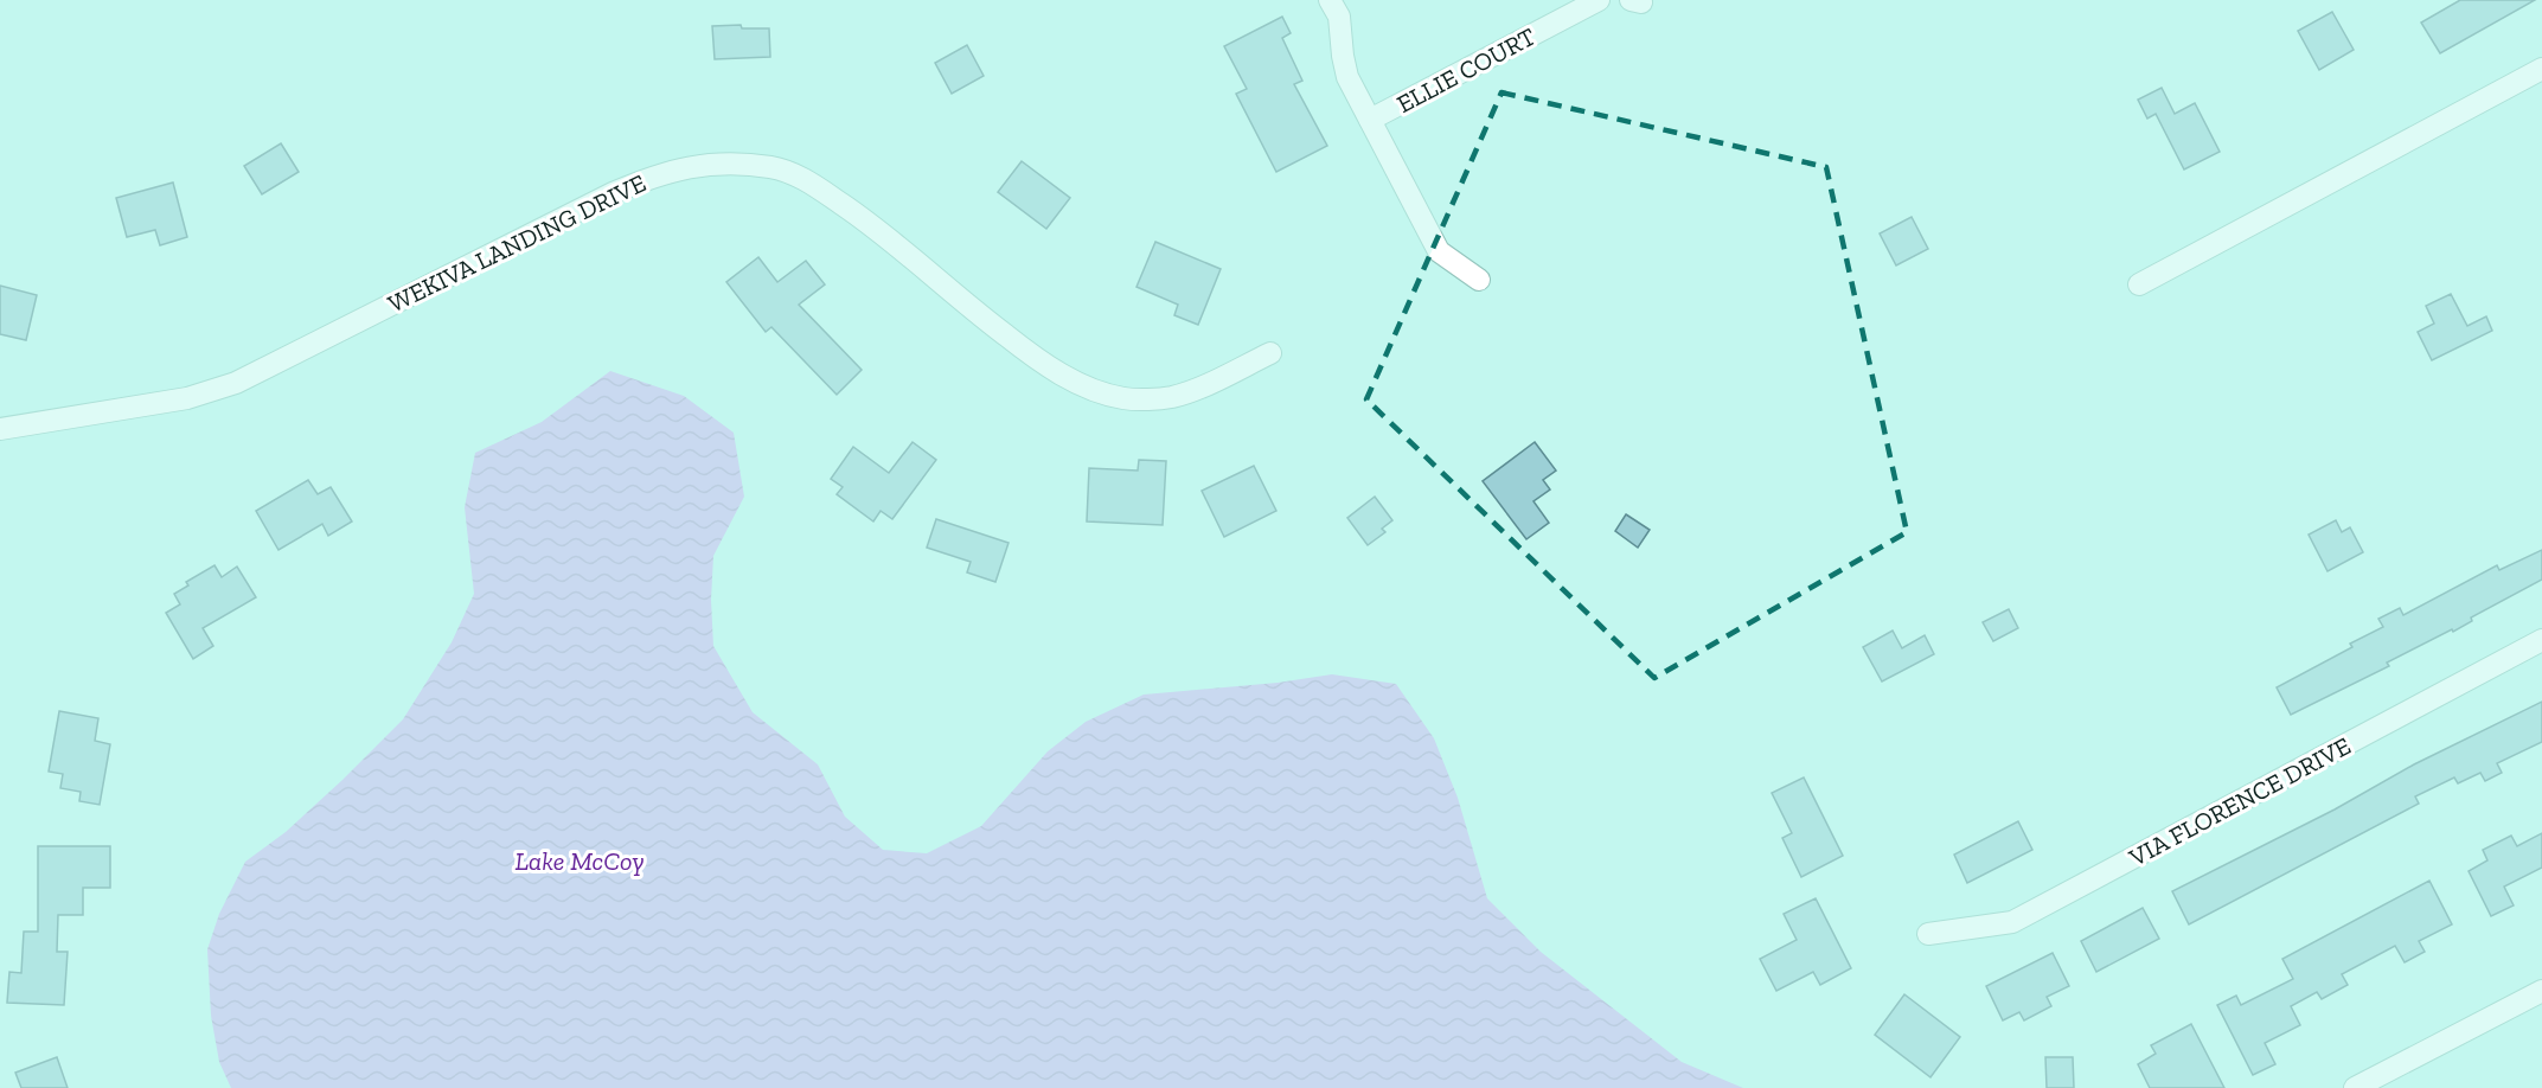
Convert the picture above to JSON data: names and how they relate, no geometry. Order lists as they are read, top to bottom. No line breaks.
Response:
{"streets":{"street":["ELLIE COURT","WEKIVA LANDING DRIVE","VIA FLORENCE DRIVE"]},"water":["Lake McCoy"]}
